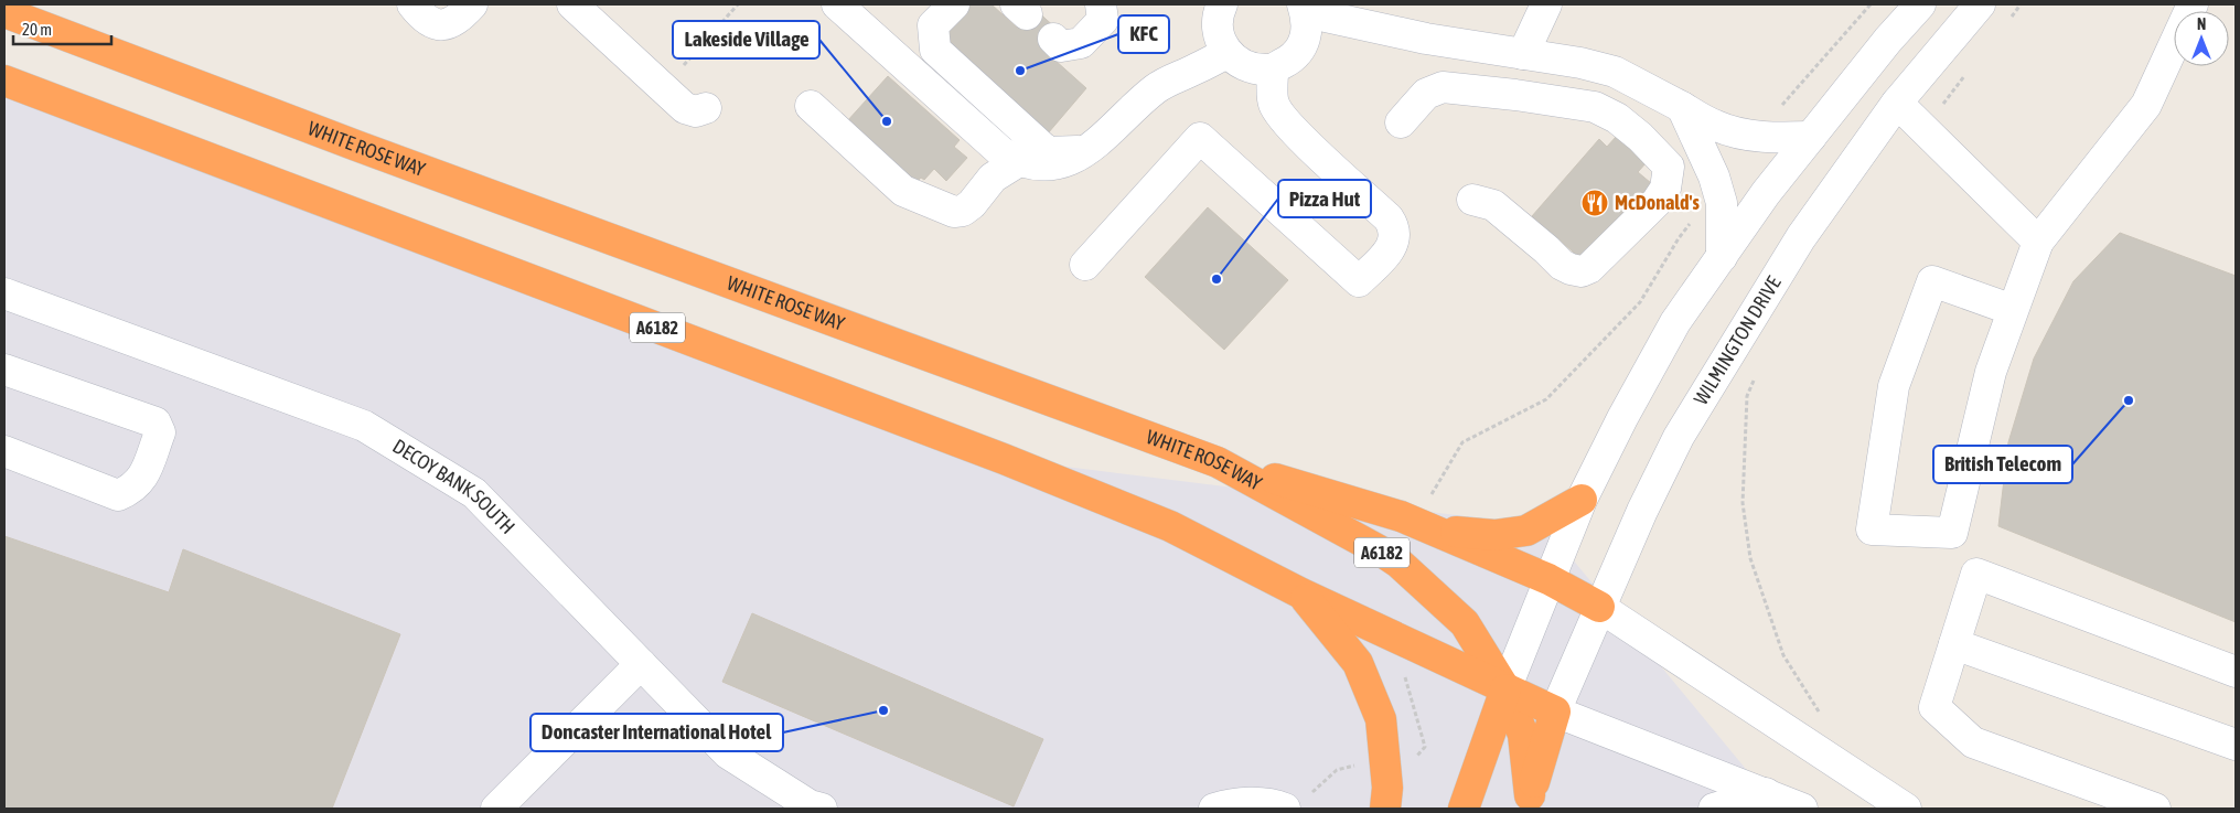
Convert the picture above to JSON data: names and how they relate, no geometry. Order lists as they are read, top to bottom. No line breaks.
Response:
{"streets":{"highway":["WHITE ROSE WAY","A6182"],"street":["WILMINGTON DRIVE","DECOY BANK SOUTH"]},"crossings":[["WHITE ROSE WAY","A6182"],["WHITE ROSE WAY","WILMINGTON DRIVE"],["A6182","WILMINGTON DRIVE"]],"places":{"other":["KFC","Lakeside Village","Pizza Hut","British Telecom","Doncaster International Hotel"],"restaurant":["McDonald's"]},"scale_bar":"20 m","north":"top"}
